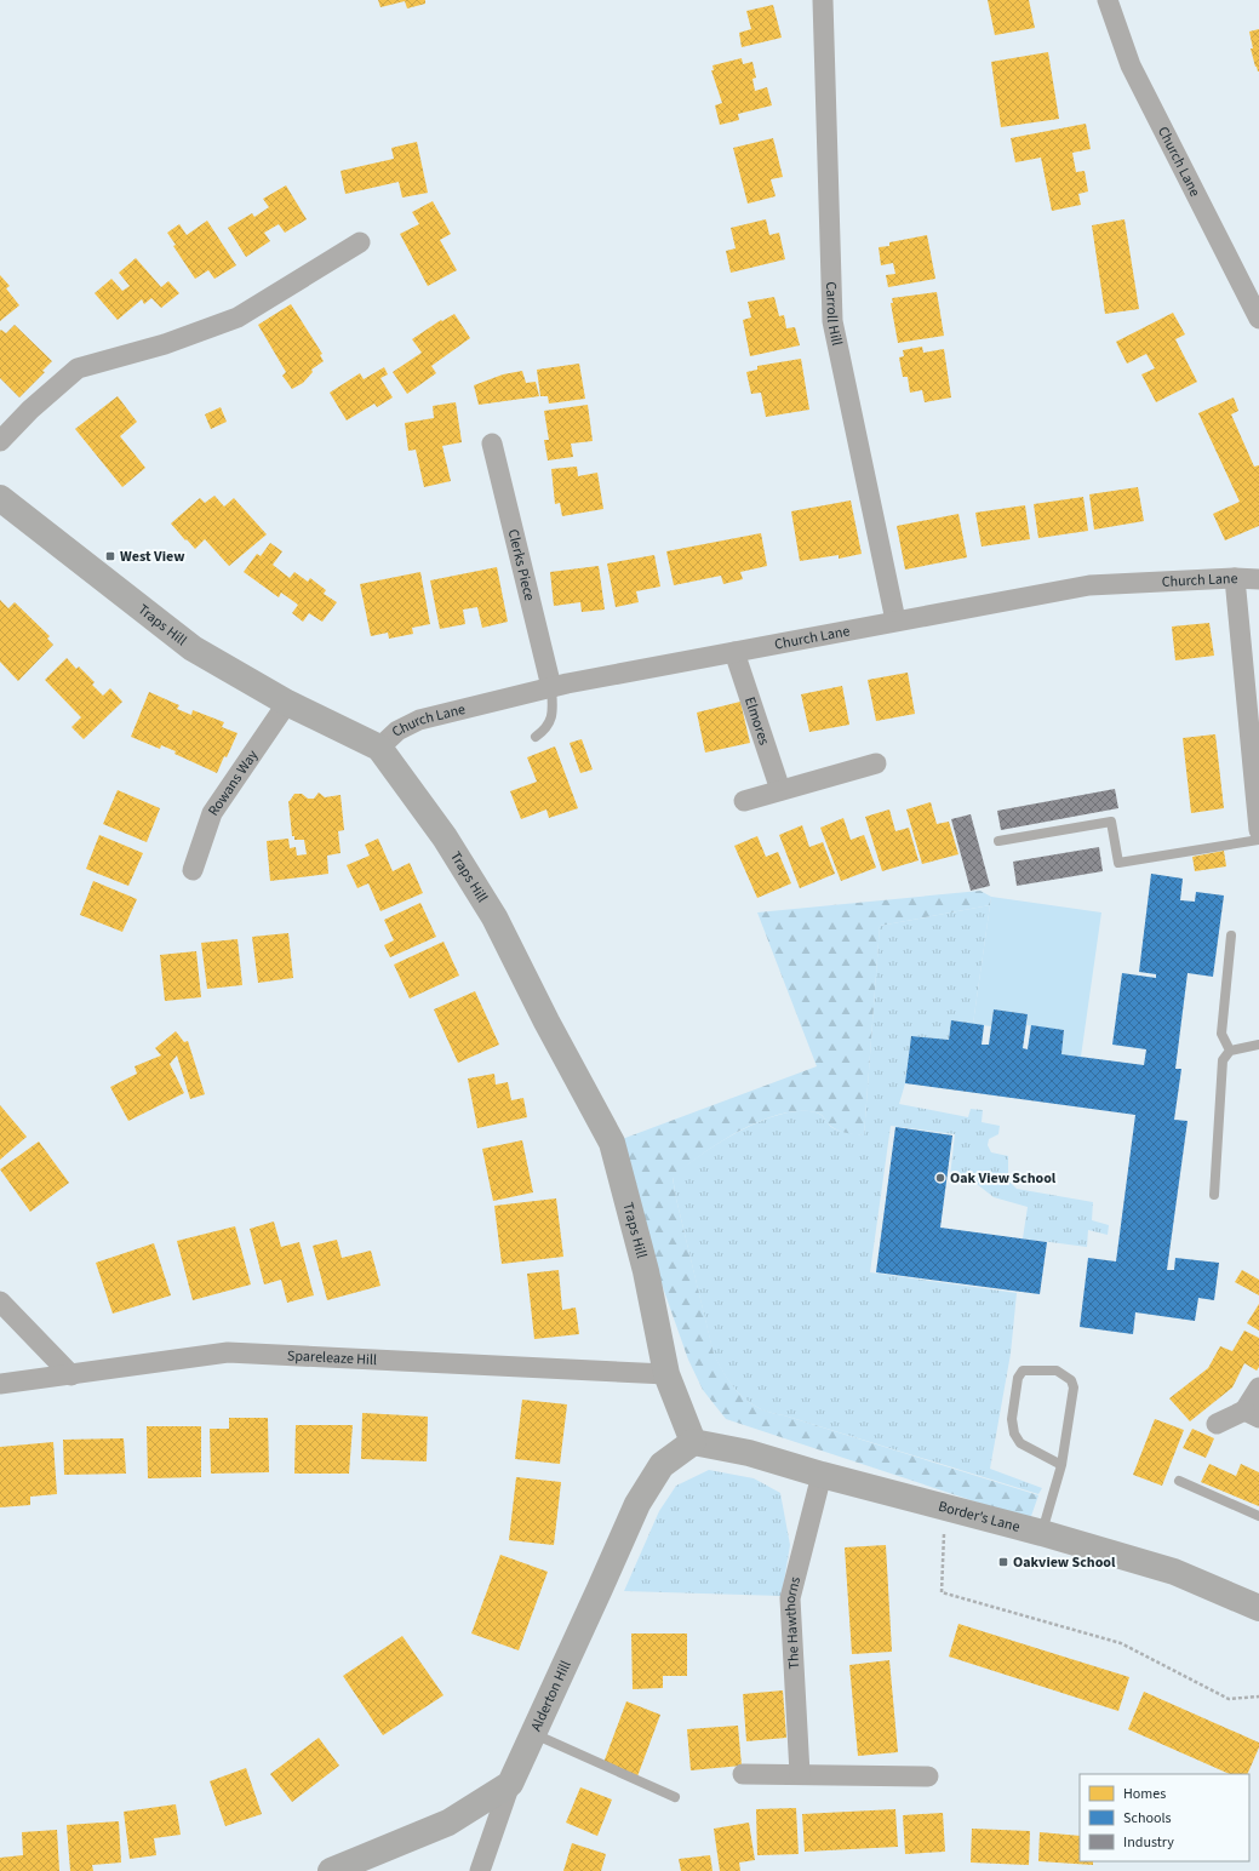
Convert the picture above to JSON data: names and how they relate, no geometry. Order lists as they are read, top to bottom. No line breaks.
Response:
{"streets":{"street":["Church Lane","Carroll Hill","Clerks Piece","Traps Hill","Elmores","Rowans Way","Spareleaze Hill","Border's Lane","The Hawthorns","Alderton Hill"]},"crossings":[["Church Lane","Carroll Hill"],["Church Lane","Clerks Piece"],["Church Lane","Traps Hill"],["Church Lane","Elmores"],["Traps Hill","Rowans Way"],["Traps Hill","Spareleaze Hill"],["Traps Hill","Border's Lane"],["Traps Hill","Alderton Hill"],["Border's Lane","The Hawthorns"],["Border's Lane","Alderton Hill"]],"places":{"transit":["West View","Oakview School"],"other":["Oak View School"]},"legend":["Homes","Schools","Industry"]}
